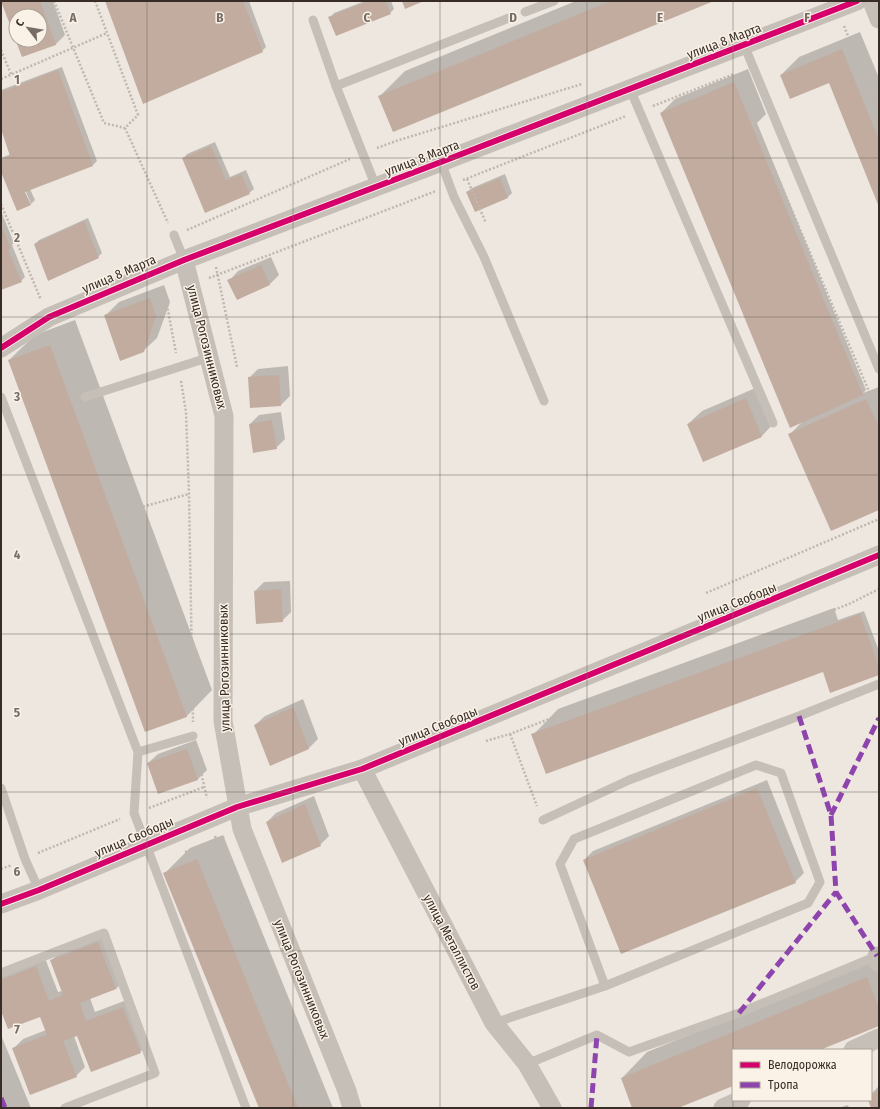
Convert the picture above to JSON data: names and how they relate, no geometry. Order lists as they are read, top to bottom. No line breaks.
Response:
{"streets":{"street":["улица 8 Марта","улица Рогозинниковых","улица Свободы","улица Металлистов"]},"crossings":[["улица 8 Марта","улица Рогозинниковых"],["улица Рогозинниковых","улица Свободы"],["улица Свободы","улица Металлистов"]],"legend":["Велодорожка","Тропа"],"north":"top left","grid":{"columns":["A","B","C","D","E","F"],"rows":["1","2","3","4","5","6","7"]}}
